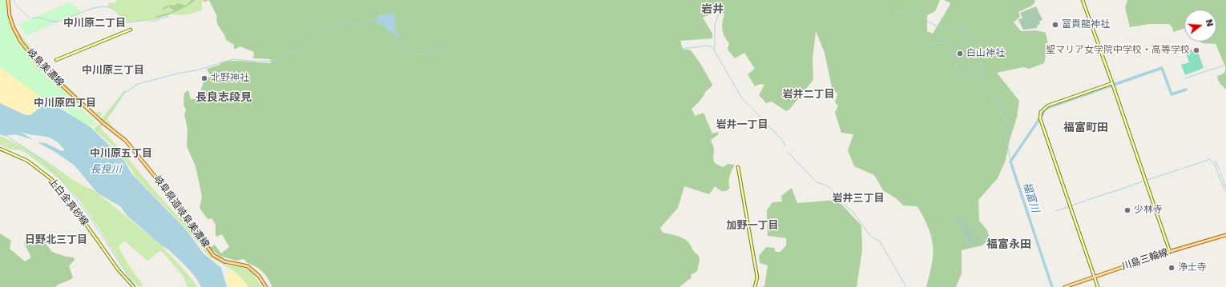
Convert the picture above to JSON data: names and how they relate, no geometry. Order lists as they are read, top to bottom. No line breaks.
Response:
{"streets":{"main road":["岐阜美濃線","岐阜県道岐阜美濃線","川島三輪線"],"street":["上白金真砂線"]},"crossings":[["岐阜美濃線","岐阜県道岐阜美濃線"]],"districts":["岩井","中川原二丁目","中川原三丁目","岩井二丁目","長良志段見","中川原四丁目","岩井一丁目","福富町田","中川原五丁目","岩井三丁目","加野一丁目","日野北三丁目","福富永田"],"water":["長良川","福富川"],"places":["富貴龍神社","聖マリア女学院中学校・高等学校","白山神社","北野神社","少林寺","浄土寺"],"north":"right"}
